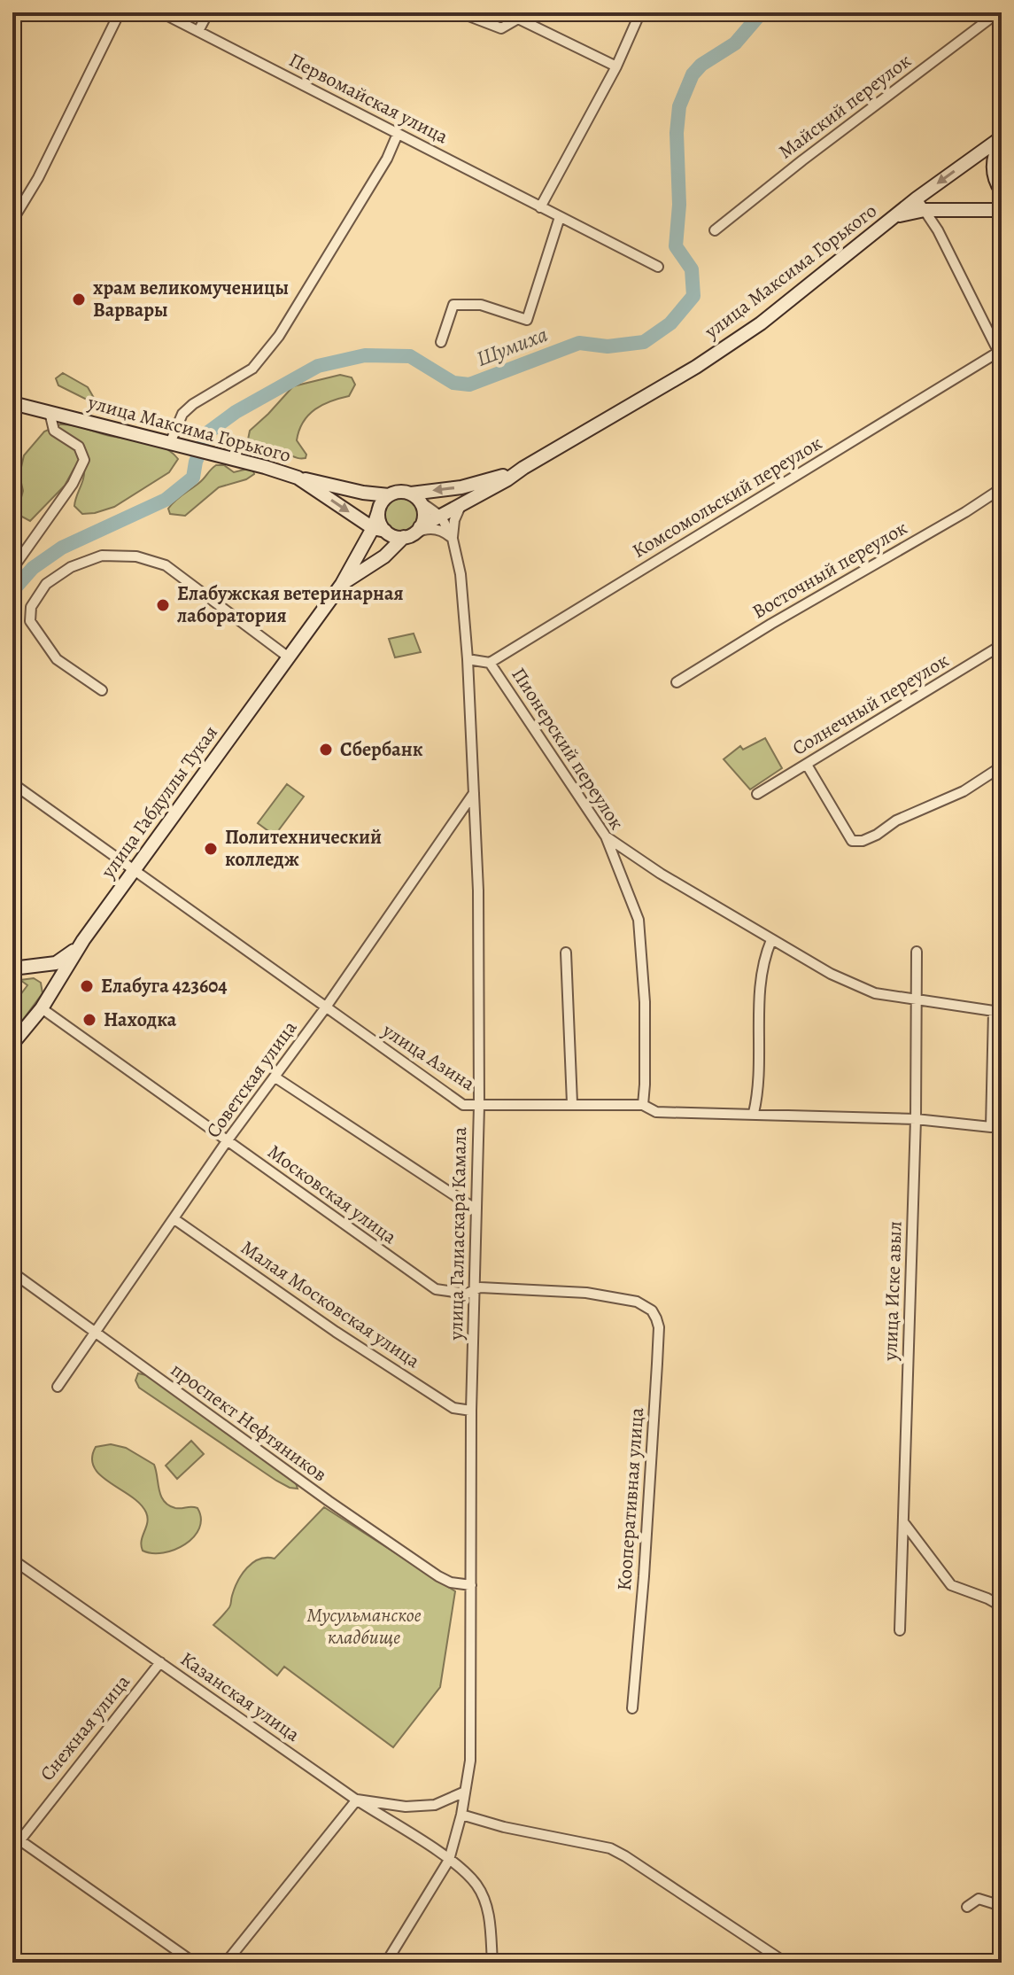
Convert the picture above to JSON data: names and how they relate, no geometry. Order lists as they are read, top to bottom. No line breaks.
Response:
{"streets":{"main road":["улица Максима Горького","улица Габдуллы Тукая"],"street":["Первомайская улица","Майский переулок","Комсомольский переулок","Восточный переулок","Солнечный переулок","Пионерский переулок","улица Азина","Советская улица","Московская улица","улица Галиаскара Камала","улица Иске авыл","Малая Московская улица","проспект Нефтяников","Кооперативная улица","Казанская улица","Снежная улица"]},"crossings":[["улица Максима Горького","улица Габдуллы Тукая"],["улица Максима Горького","улица Галиаскара Камала"],["Комсомольский переулок","Пионерский переулок"],["Пионерский переулок","улица Азина"],["улица Габдуллы Тукая","улица Азина"],["улица Габдуллы Тукая","Московская улица"],["улица Габдуллы Тукая","улица Галиаскара Камала"],["улица Азина","Советская улица"],["улица Азина","улица Галиаскара Камала"],["улица Азина","улица Иске авыл"],["Советская улица","Московская улица"],["Советская улица","улица Галиаскара Камала"],["Советская улица","Малая Московская улица"],["Советская улица","проспект Нефтяников"],["Московская улица","улица Галиаскара Камала"],["Московская улица","Кооперативная улица"],["улица Галиаскара Камала","Малая Московская улица"],["улица Галиаскара Камала","проспект Нефтяников"],["улица Галиаскара Камала","Казанская улица"],["Казанская улица","Снежная улица"]],"water":["Шумиха"],"parks":["Мусульманское кладбище"],"places":["храм великомученицы Варвары","Елабужская ветеринарная лаборатория","Сбербанк","Политехнический колледж","Елабуга 423604","Находка"]}
